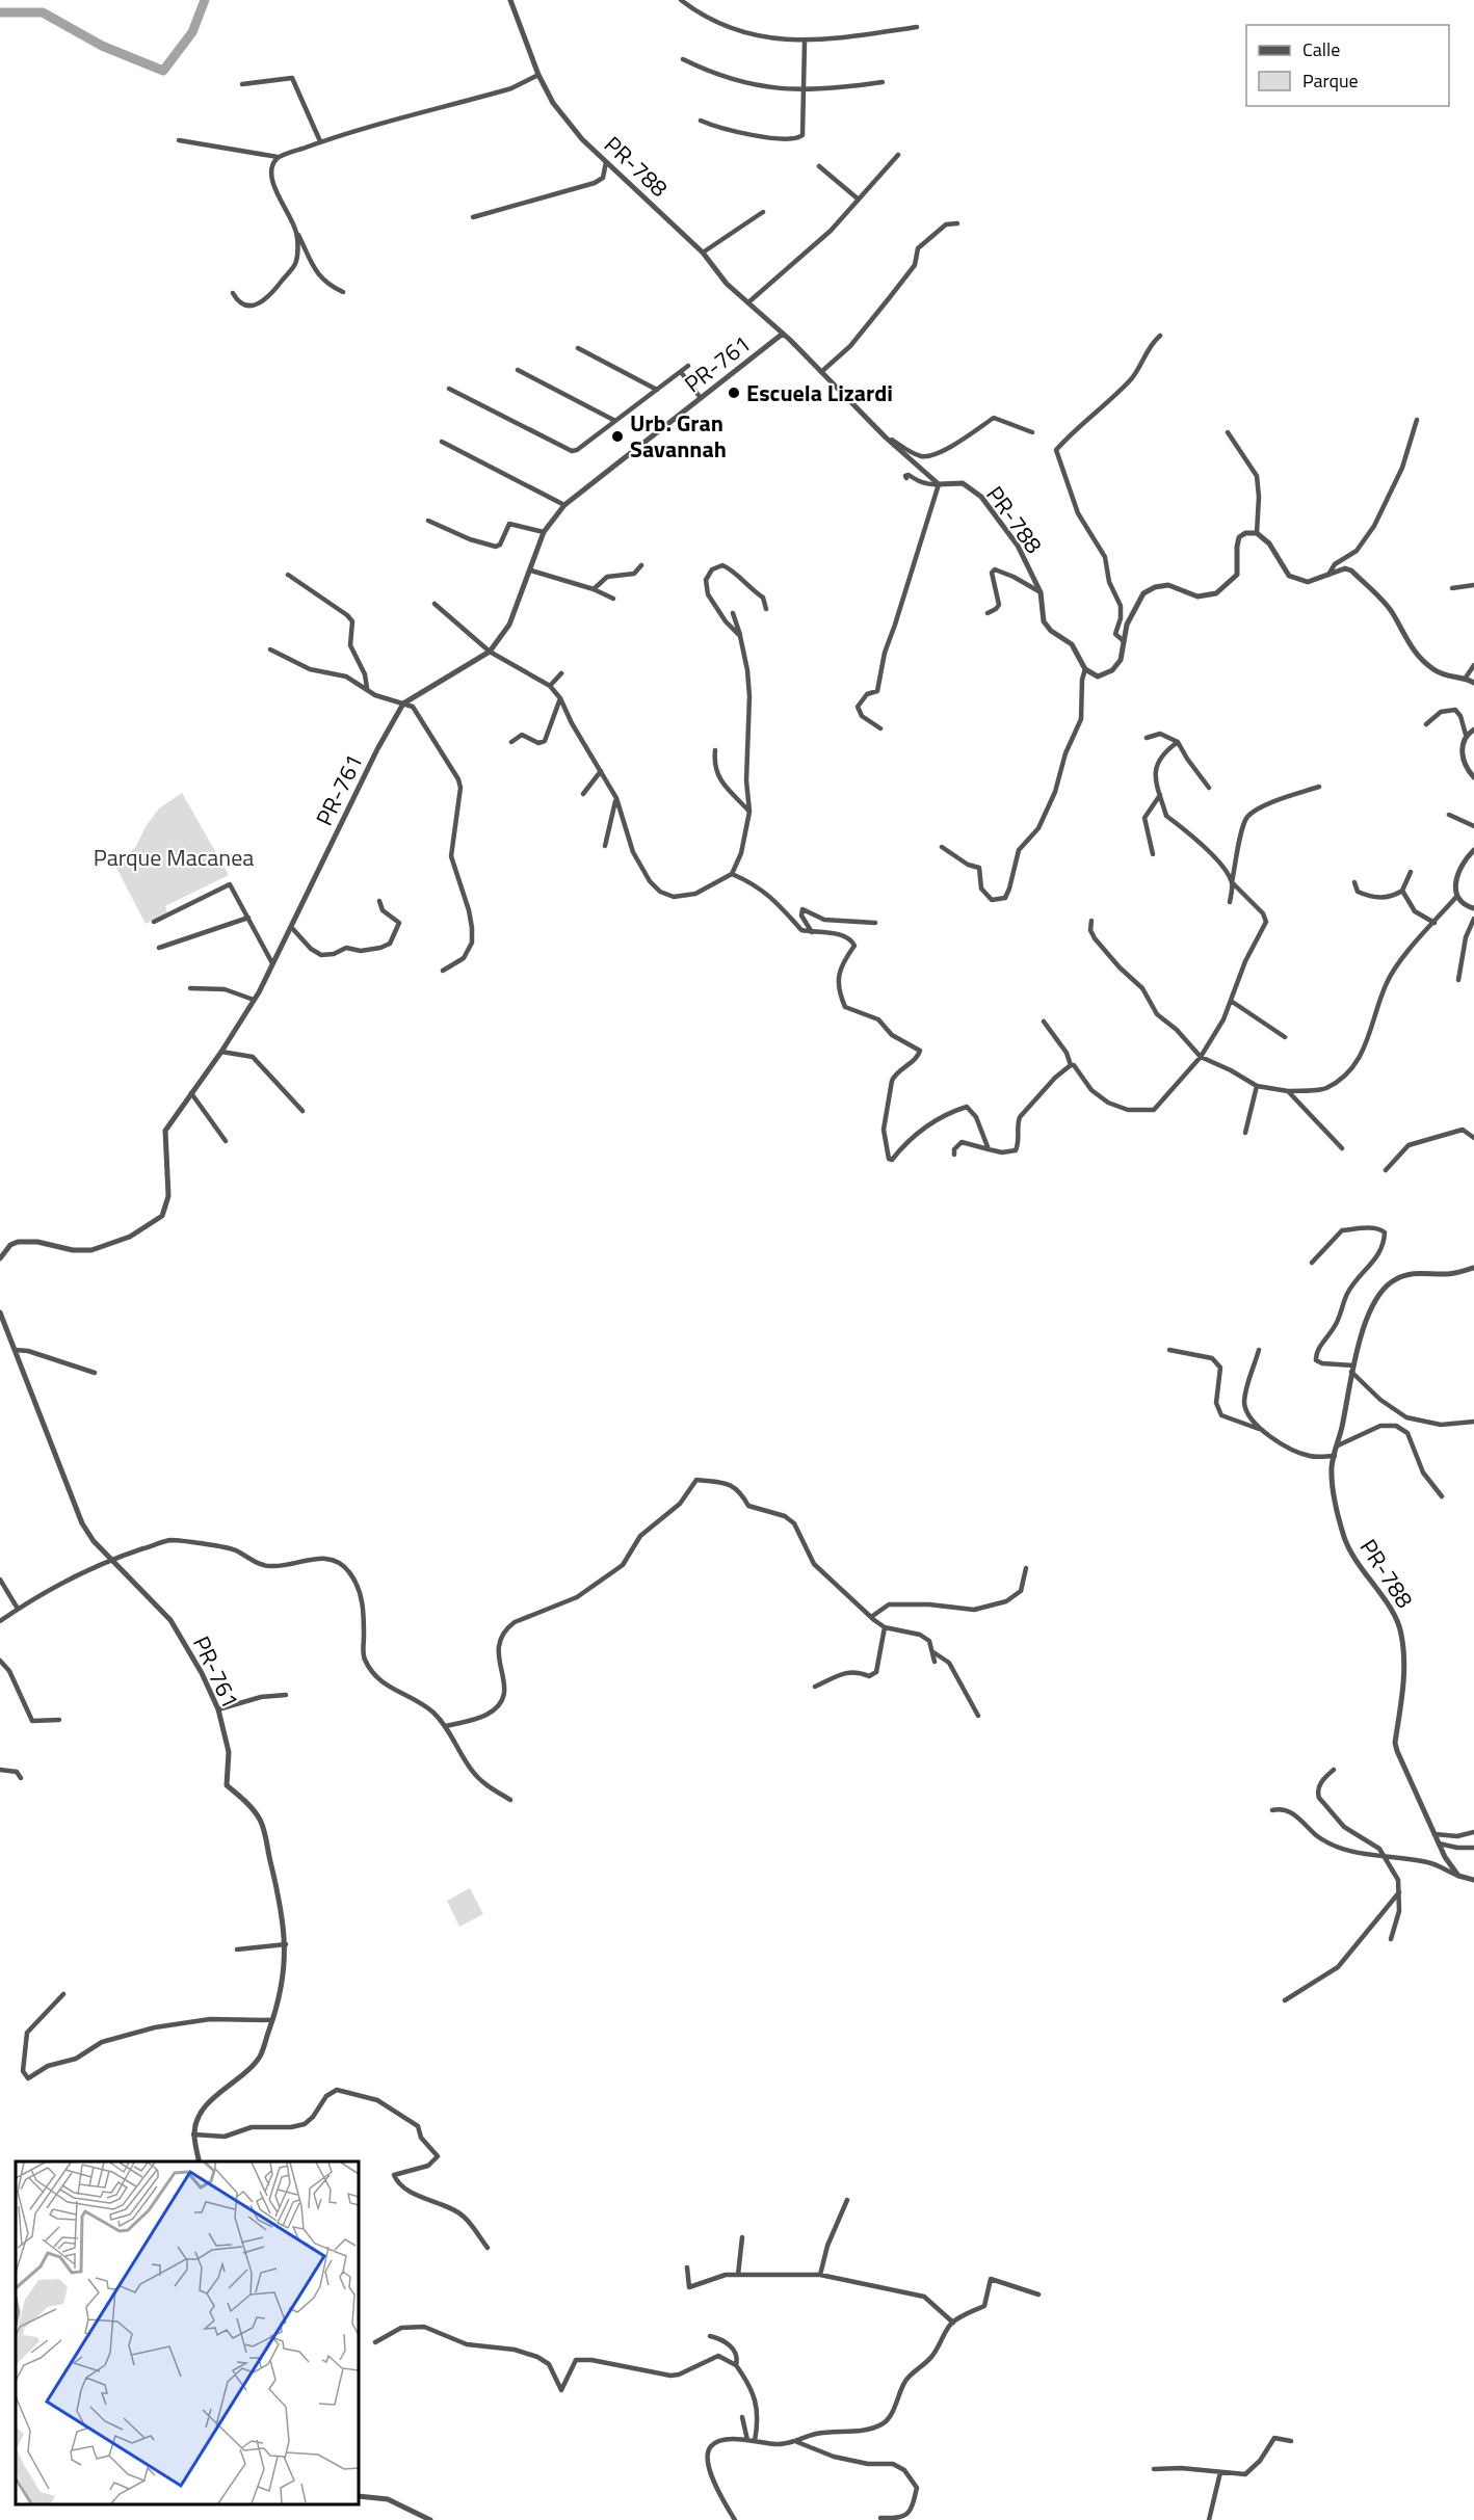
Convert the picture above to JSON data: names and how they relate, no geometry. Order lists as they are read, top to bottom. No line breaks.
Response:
{"streets":{"street":["PR-788","PR-761"]},"crossings":[["PR-788","PR-761"]],"parks":["Parque Macanea"],"places":["Escuela Lizardi","Urb. Gran Savannah"],"legend":["Calle","Parque"]}
